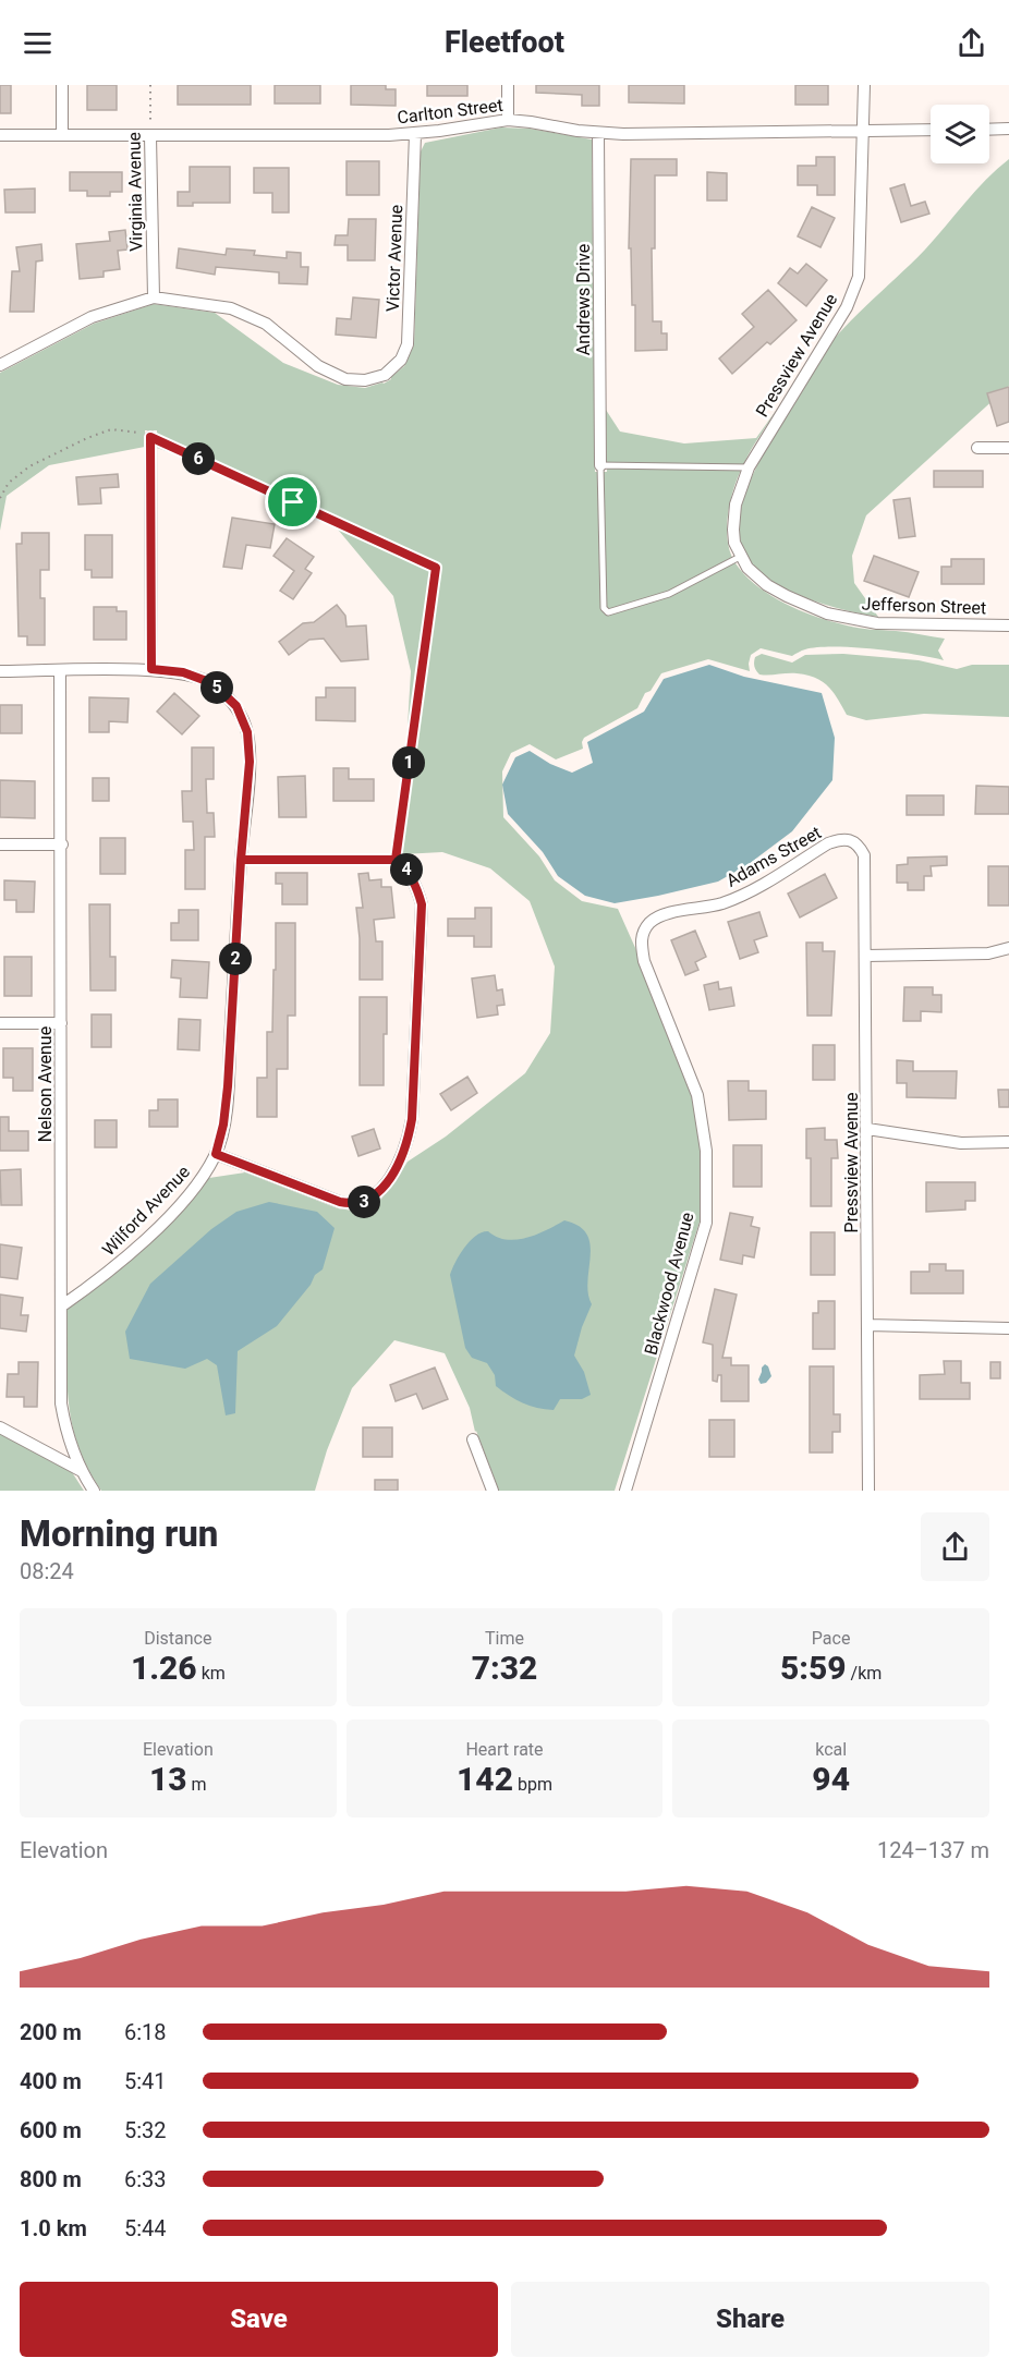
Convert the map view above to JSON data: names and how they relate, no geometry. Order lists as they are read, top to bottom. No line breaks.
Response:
{"streets":{"street":["Carlton Street","Virginia Avenue","Victor Avenue","Andrews Drive","Pressview Avenue","Jefferson Street","Adams Street","Nelson Avenue","Wilford Avenue","Blackwood Avenue"]},"crossings":[["Carlton Street","Virginia Avenue"],["Carlton Street","Victor Avenue"],["Carlton Street","Andrews Drive"],["Carlton Street","Pressview Avenue"],["Virginia Avenue","Victor Avenue"],["Pressview Avenue","Jefferson Street"],["Pressview Avenue","Adams Street"],["Adams Street","Blackwood Avenue"],["Nelson Avenue","Wilford Avenue"]],"page":{"header":"Fleetfoot","pins":["6","5","1","4","2","3"],"heading":["Morning run","08:24"],"stats":[["Distance","1.26 km"],["Time","7:32"],["Pace","5:59 /km"],["Elevation","13 m"],["Heart rate","142 bpm"],["kcal","94"]],"chart":["Elevation","124–137 m"],"list":[{"name":"200 m","note":"6:18"},{"name":"400 m","note":"5:41"},{"name":"600 m","note":"5:32"},{"name":"800 m","note":"6:33"},{"name":"1.0 km","note":"5:44"}],"buttons":["Save","Share"]}}
